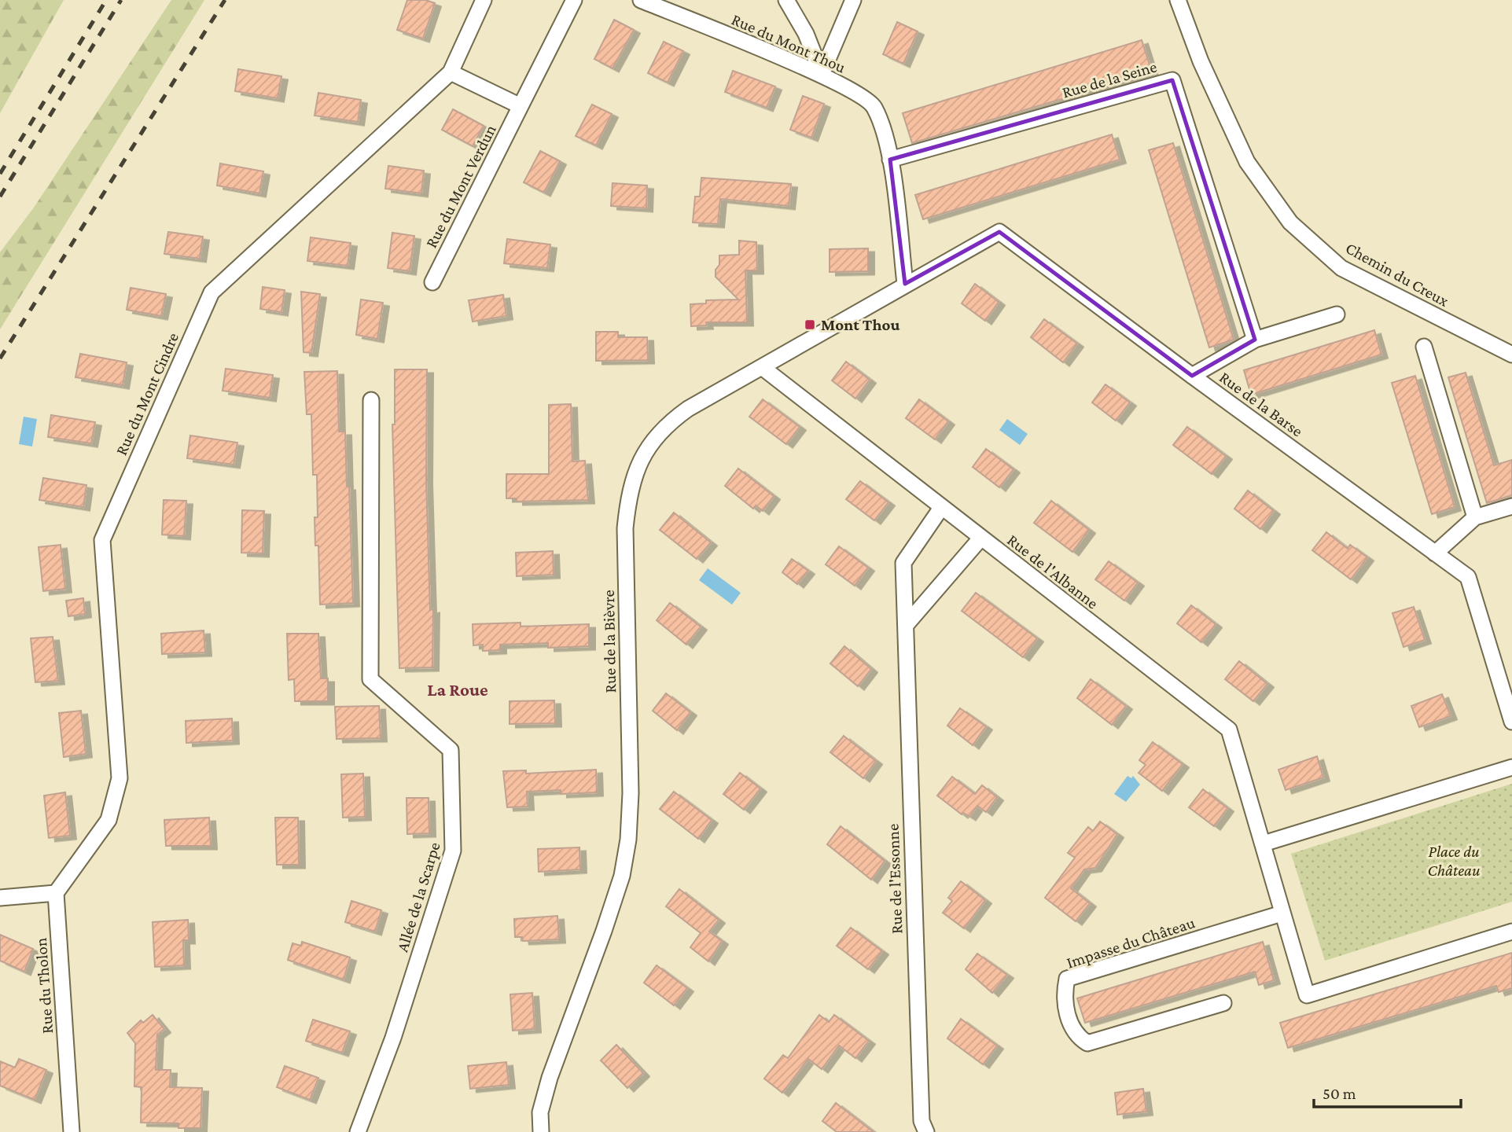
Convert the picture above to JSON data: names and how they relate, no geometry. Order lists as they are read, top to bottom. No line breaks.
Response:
{"streets":{"street":["Rue du Mont Thou","Rue de la Seine","Rue du Mont Verdun","Chemin du Creux","Rue du Mont Cindre","Rue de la Barse","Rue de l'Albanne","Rue de la Bièvre","Rue de l'Essonne","Allée de la Scarpe","Impasse du Château","Rue du Tholon"]},"crossings":[["Rue du Mont Thou","Rue de la Seine"],["Rue du Mont Thou","Rue de la Barse"],["Rue du Mont Thou","Rue de la Bièvre"],["Rue du Mont Cindre","Rue du Tholon"],["Rue de la Barse","Rue de la Bièvre"],["Rue de l'Albanne","Rue de la Bièvre"],["Rue de l'Albanne","Rue de l'Essonne"]],"districts":["La Roue"],"parks":["Place du Château"],"places":{"transit":["Mont Thou"]},"scale_bar":"50 m"}
